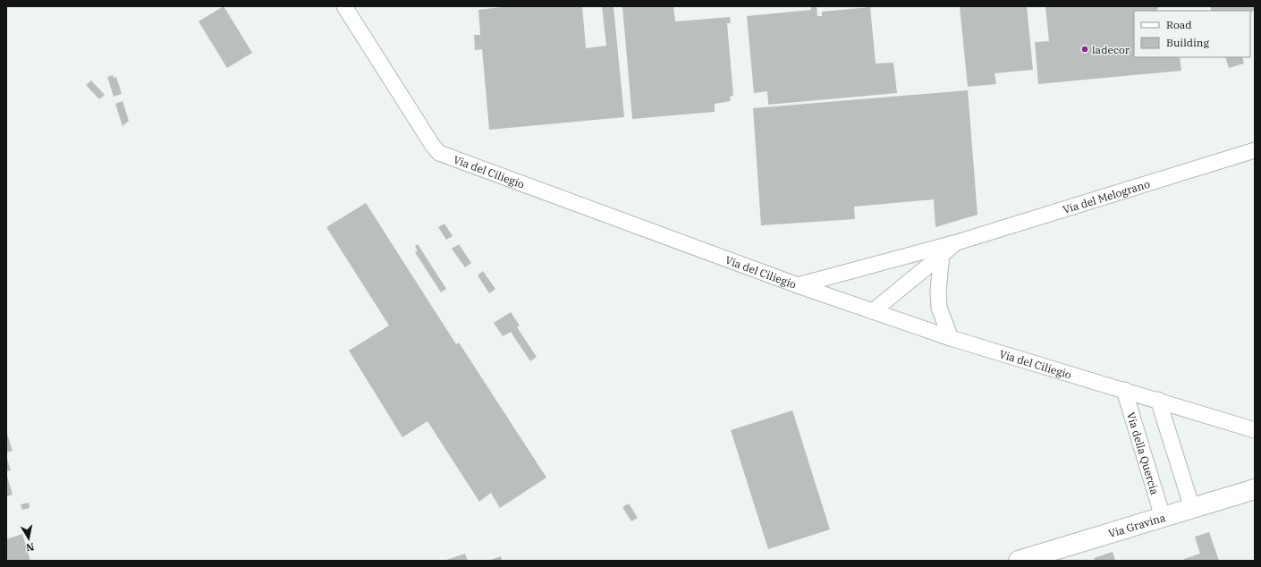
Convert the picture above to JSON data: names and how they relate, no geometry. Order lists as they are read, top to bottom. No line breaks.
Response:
{"streets":{"main road":["Via Gravina"],"street":["Via del Ciliegio","Via del Melograno","Via della Quercia"]},"crossings":[["Via del Ciliegio","Via del Melograno"],["Via del Ciliegio","Via della Quercia"],["Via della Quercia","Via Gravina"]],"places":["ladecor"],"legend":["Road","Building"],"north":"bottom"}
